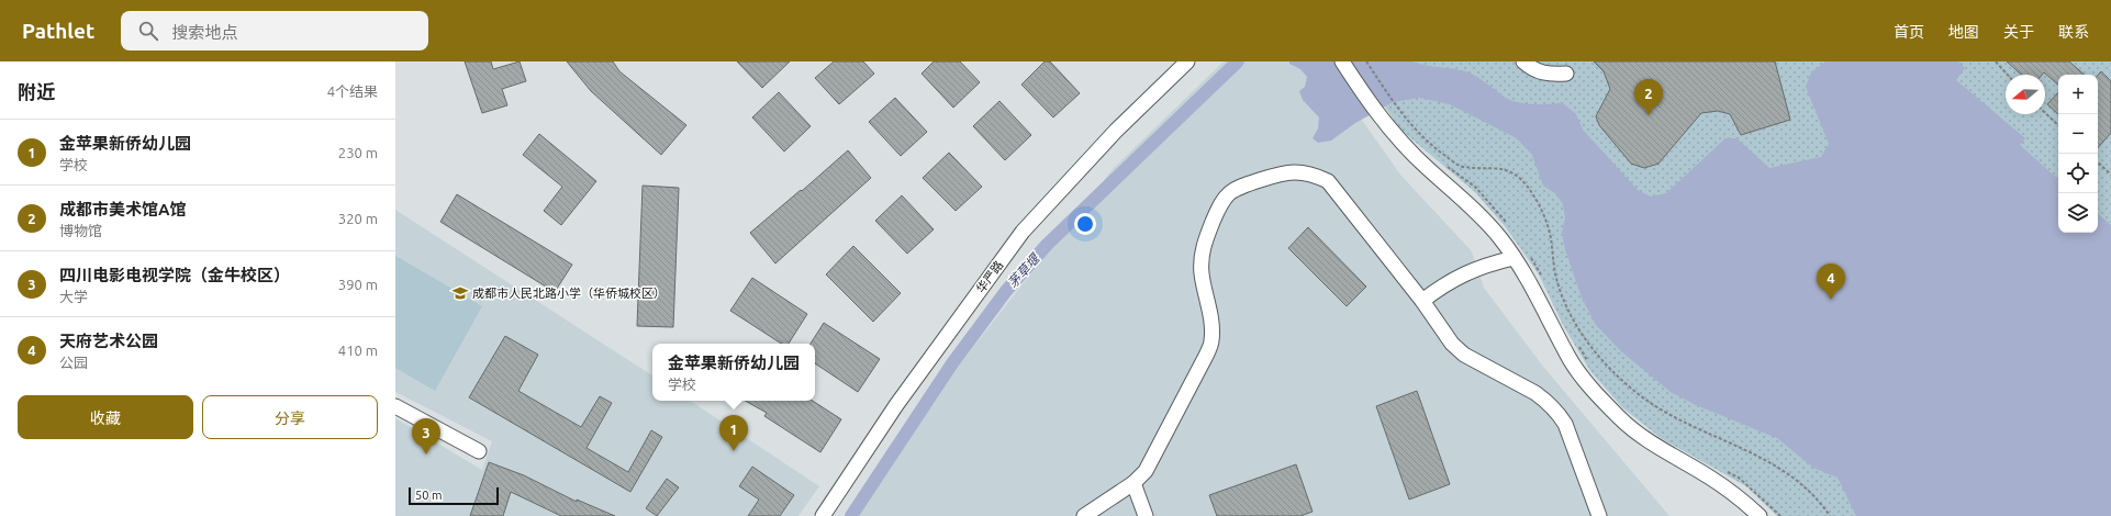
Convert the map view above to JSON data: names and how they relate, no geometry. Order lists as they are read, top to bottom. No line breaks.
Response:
{"streets":{"street":["华严路"]},"water":["茅草堰"],"places":{"school or university":["成都市人民北路小学（华侨城校区）"]},"scale_bar":"50 m","north":"left","page":{"header":"Pathlet","search":"搜索地点","nav":["首页","地图","关于","联系"],"heading":["附近","4个结果"],"map_buttons":["+","−"],"pins":["2","4","1","3"],"list":[{"mark":"1","name":"金苹果新侨幼儿园","note":"学校","value":"230 m"},{"mark":"2","name":"成都市美术馆A馆","note":"博物馆","value":"320 m"},{"mark":"3","name":"四川电影电视学院（金牛校区）","note":"大学","value":"390 m"},{"mark":"4","name":"天府艺术公园","note":"公园","value":"410 m"}],"popup":["金苹果新侨幼儿园","学校"],"buttons":["收藏","分享"],"scale":"50 m"}}
